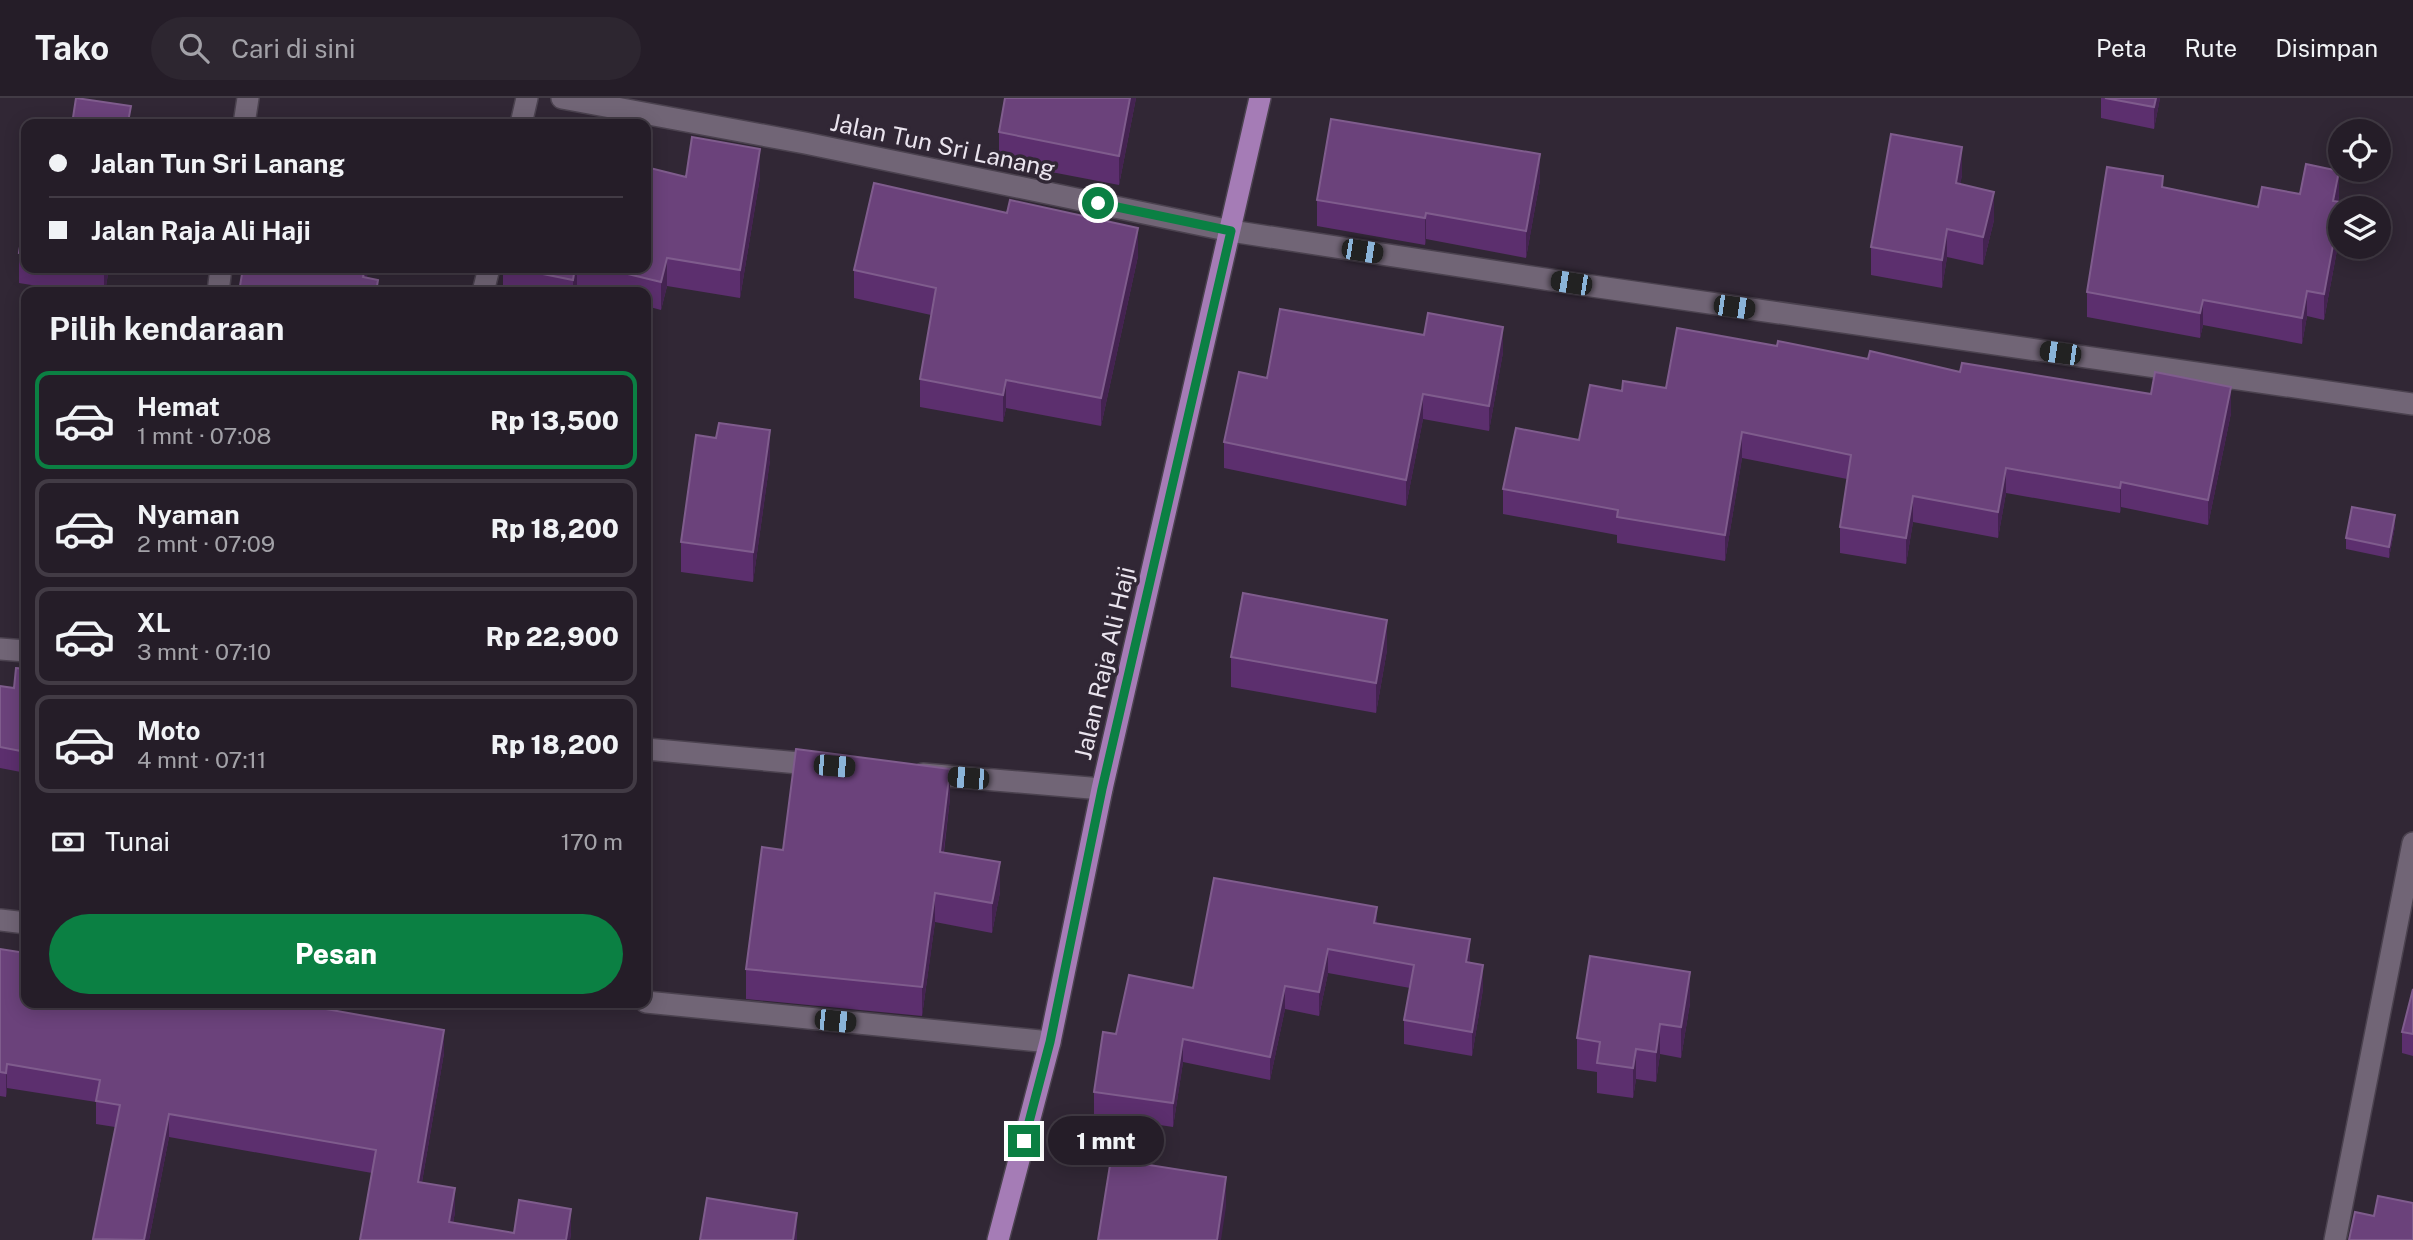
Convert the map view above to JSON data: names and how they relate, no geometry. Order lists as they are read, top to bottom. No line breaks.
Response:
{"streets":{"main road":["Jalan Raja Ali Haji"],"street":["Jalan Tun Sri Lanang"]},"crossings":[["Jalan Tun Sri Lanang","Jalan Raja Ali Haji"]],"page":{"header":"Tako","search":"Cari di sini","nav":["Peta","Rute","Disimpan"],"banner":["Jalan Tun Sri Lanang","Jalan Raja Ali Haji"],"heading":"Pilih kendaraan","list":[{"name":"Hemat","note":"1 mnt · 07:08","value":"Rp 13,500"},{"name":"Nyaman","note":"2 mnt · 07:09","value":"Rp 18,200"},{"name":"XL","note":"3 mnt · 07:10","value":"Rp 22,900"},{"name":"Moto","note":"4 mnt · 07:11","value":"Rp 18,200"}],"pay":["Tunai","170 m"],"buttons":"Pesan","bubble":"1 mnt"}}
